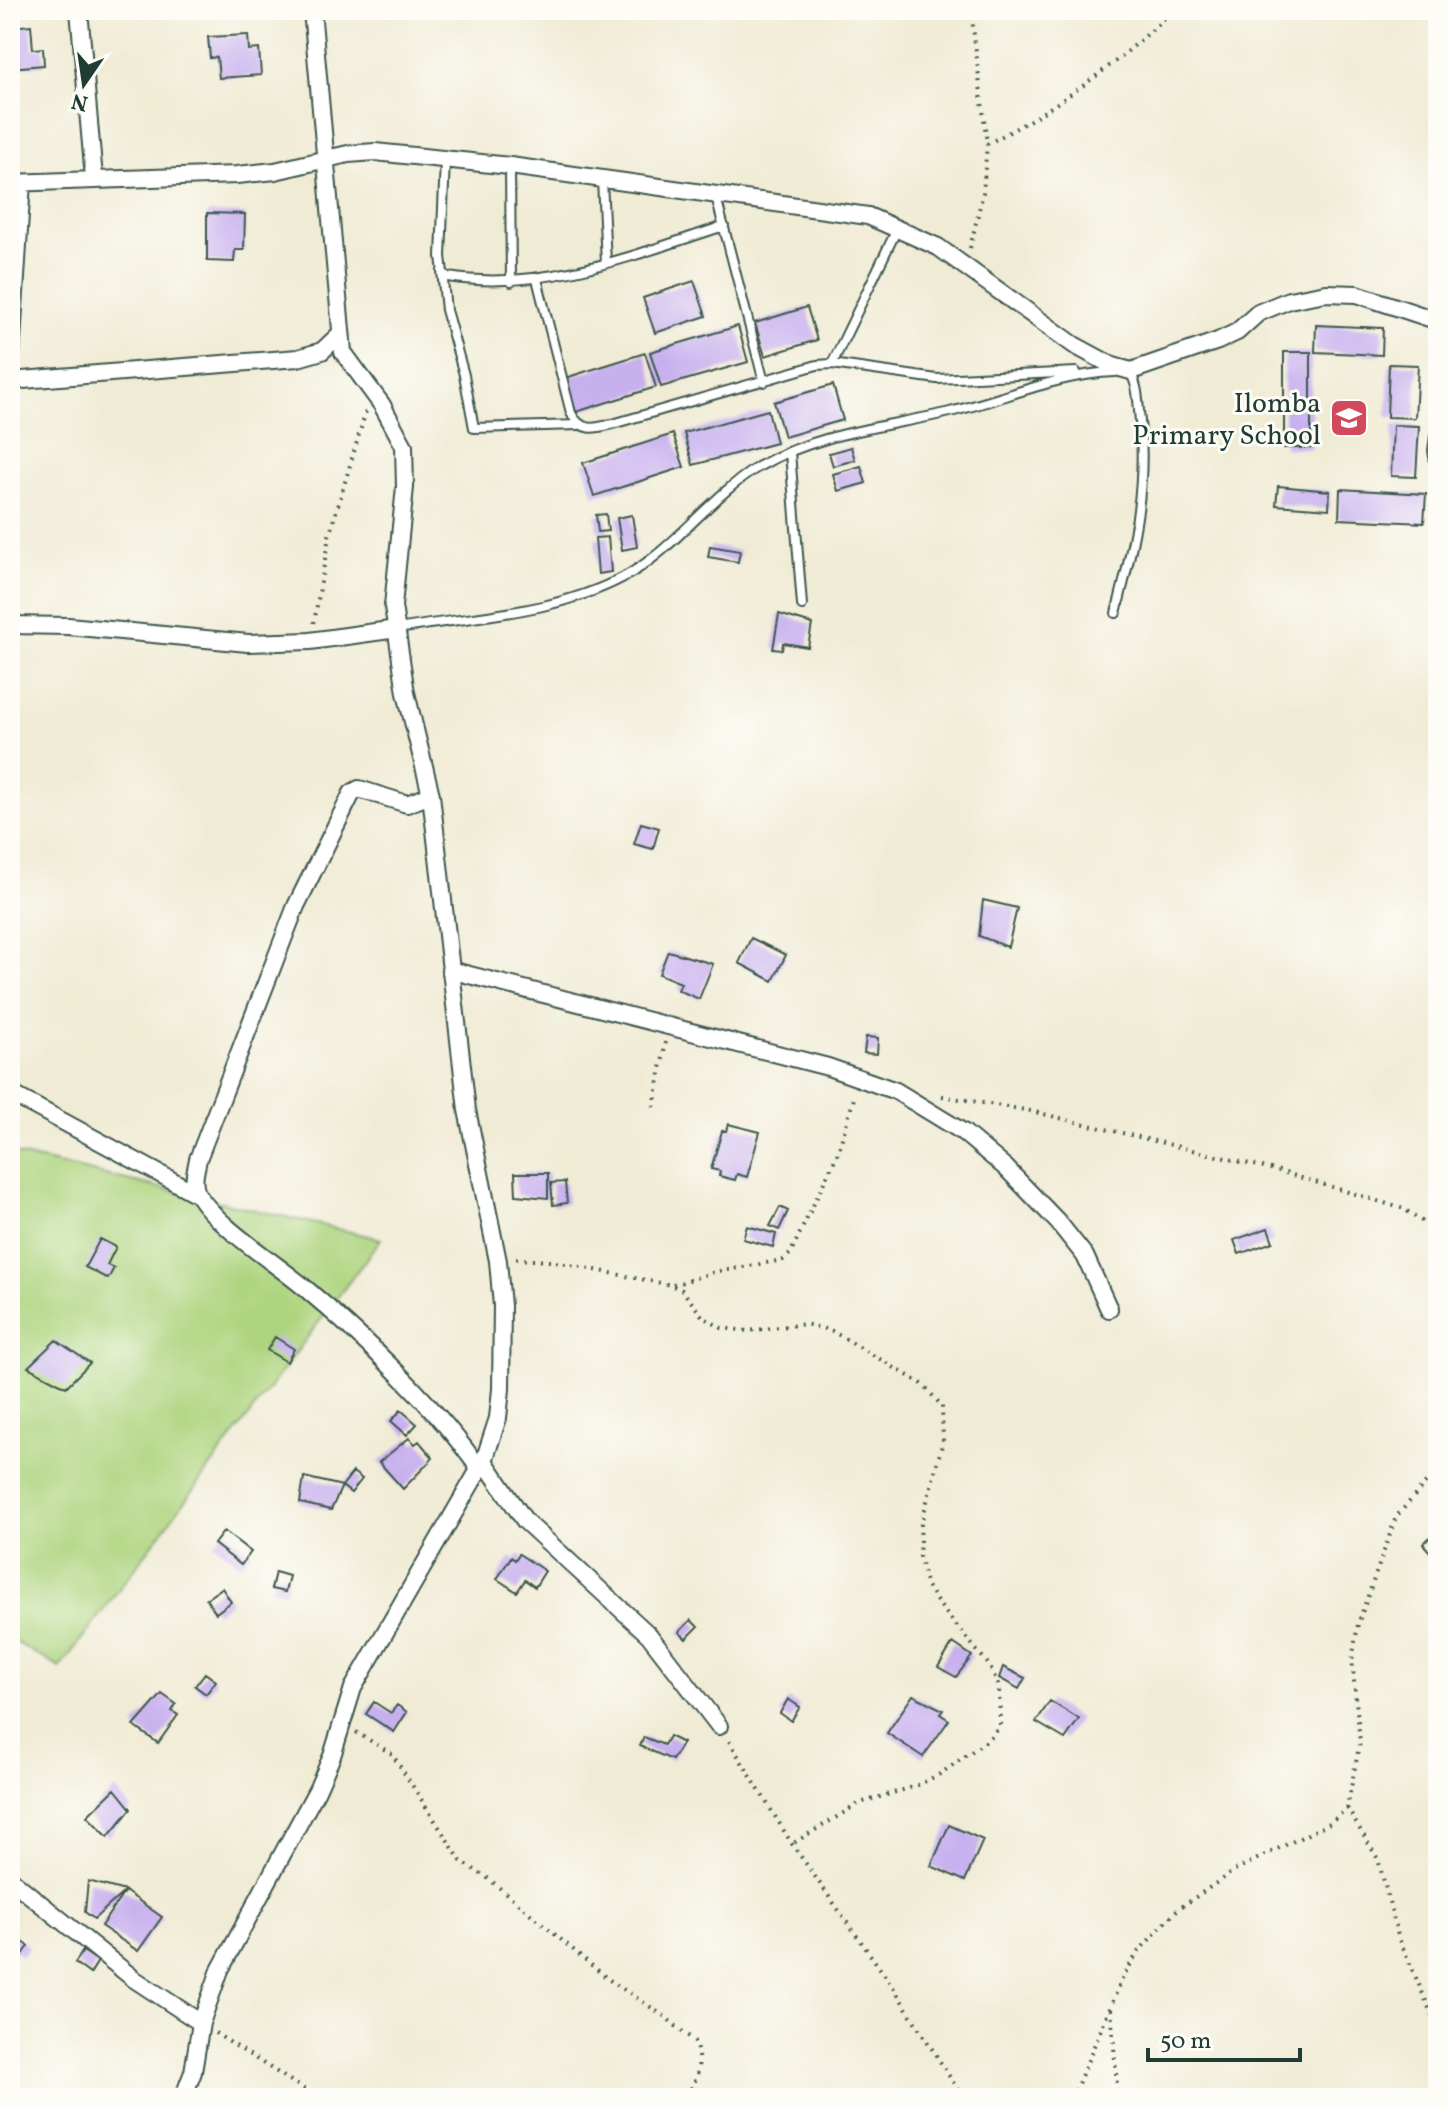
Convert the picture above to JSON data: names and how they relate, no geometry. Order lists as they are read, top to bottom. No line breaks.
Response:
{"places":{"school or university":["Ilomba Primary School"]},"scale_bar":"50 m","north":"bottom"}
